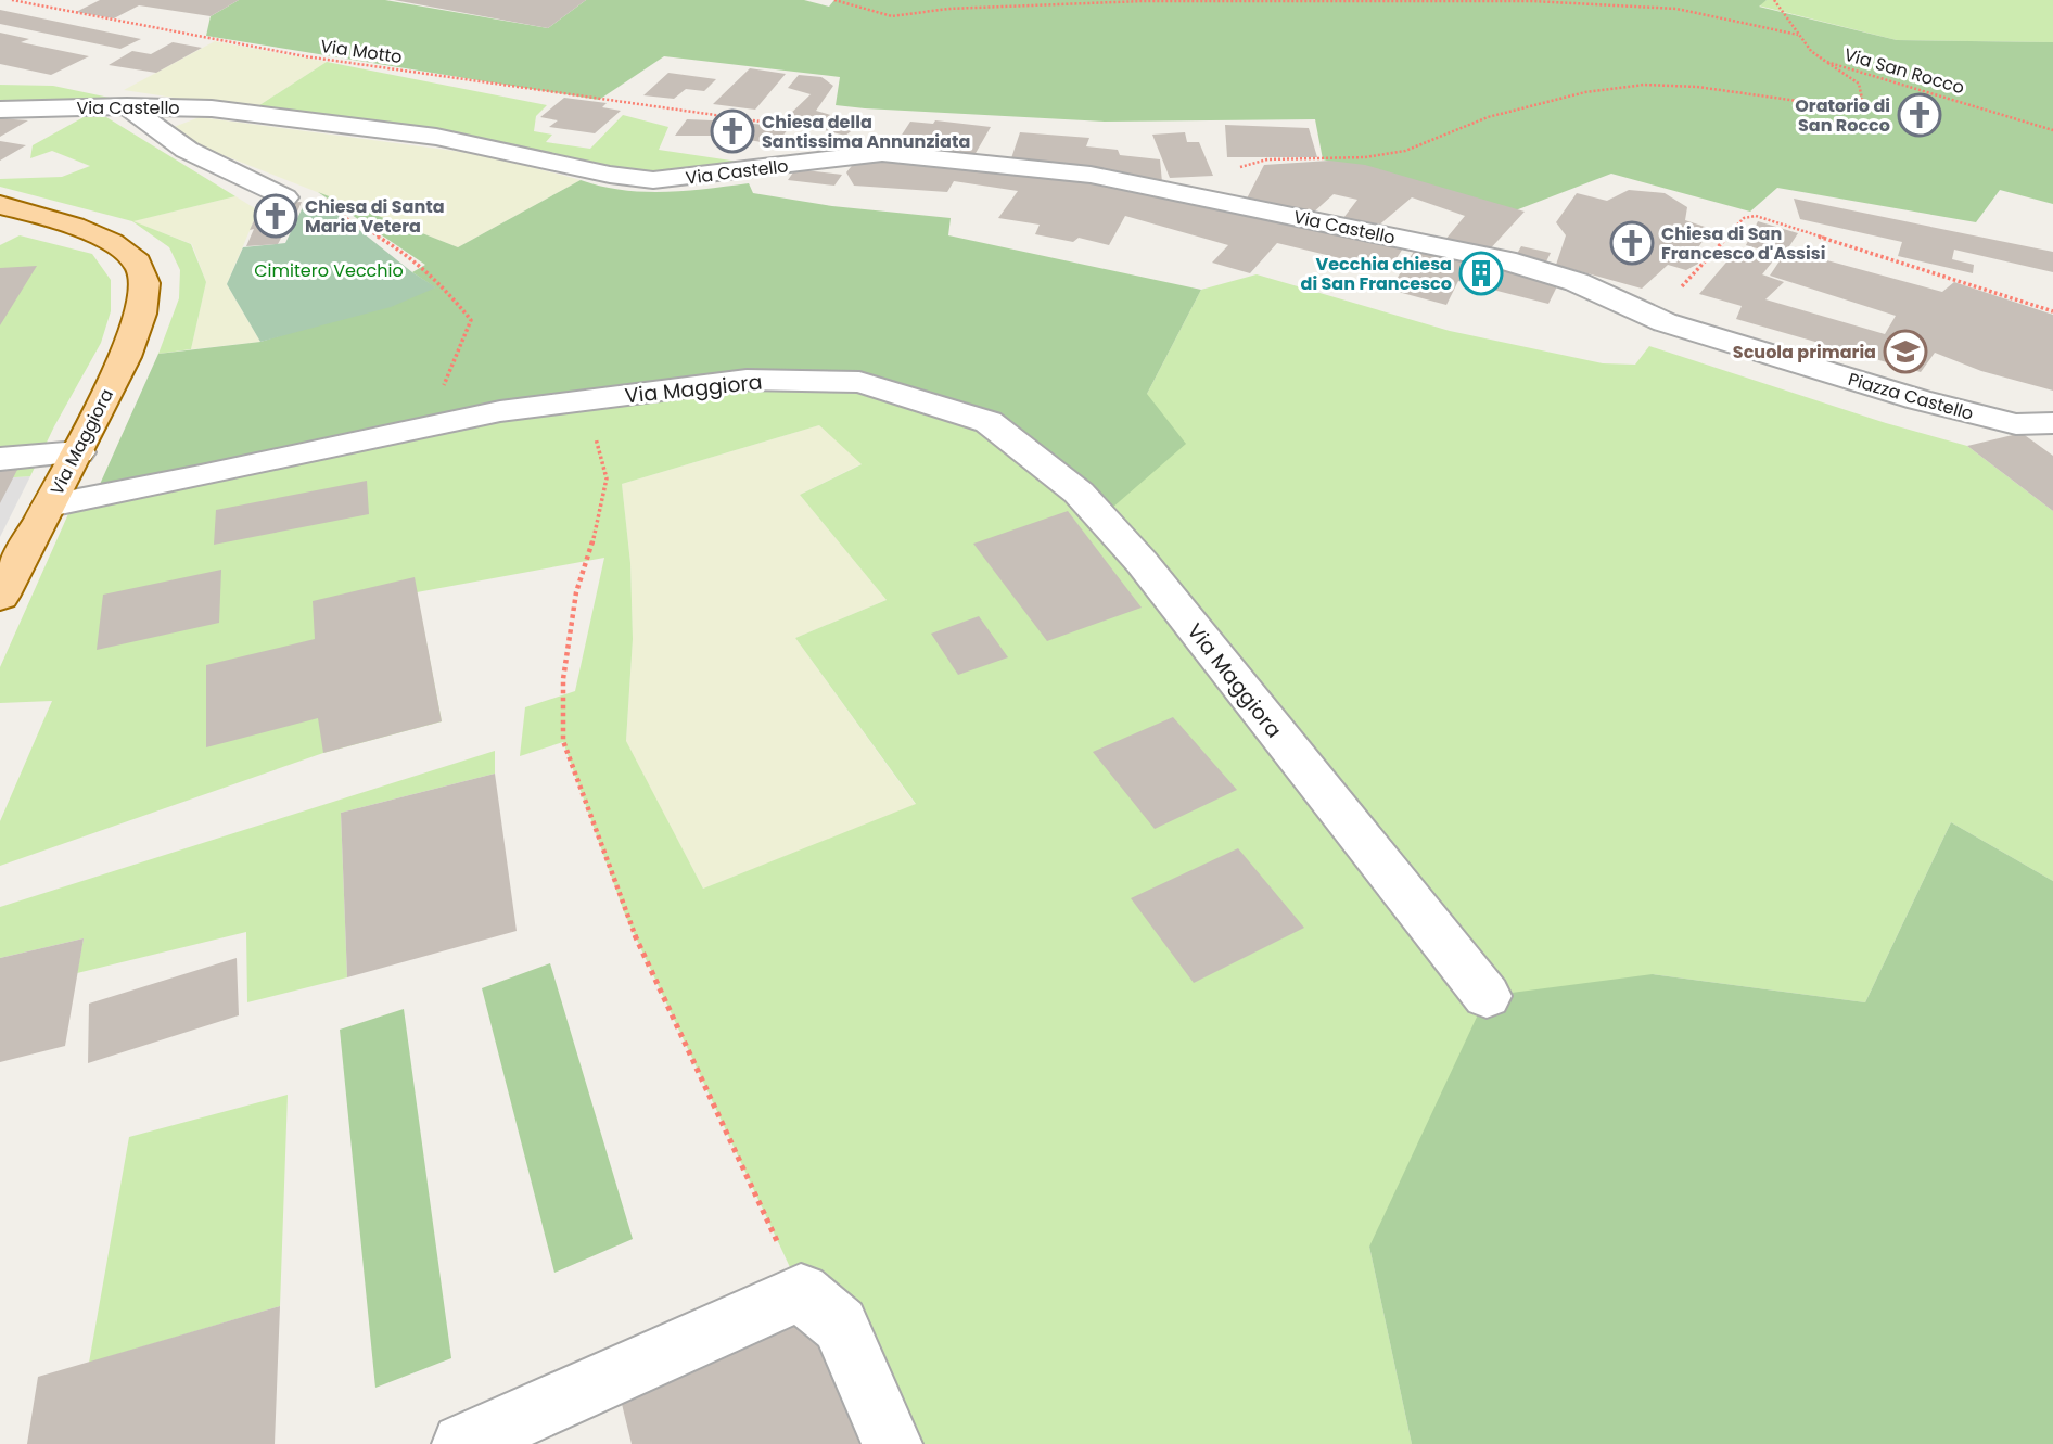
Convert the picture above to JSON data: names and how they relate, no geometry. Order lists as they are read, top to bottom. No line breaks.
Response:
{"streets":{"main road":["Via Maggiora"],"street":["Via Castello","Piazza Castello"],"path":["Via Motto","Via San Rocco"]},"crossings":[["Via Castello","Piazza Castello"]],"parks":["Cimitero Vecchio"],"places":{"church":["Oratorio di San Rocco","Chiesa della Santissima Annunziata","Chiesa di Santa Maria Vetera","Chiesa di San Francesco d'Assisi"],"building":["Vecchia chiesa di San Francesco"],"school or university":["Scuola primaria"]}}
